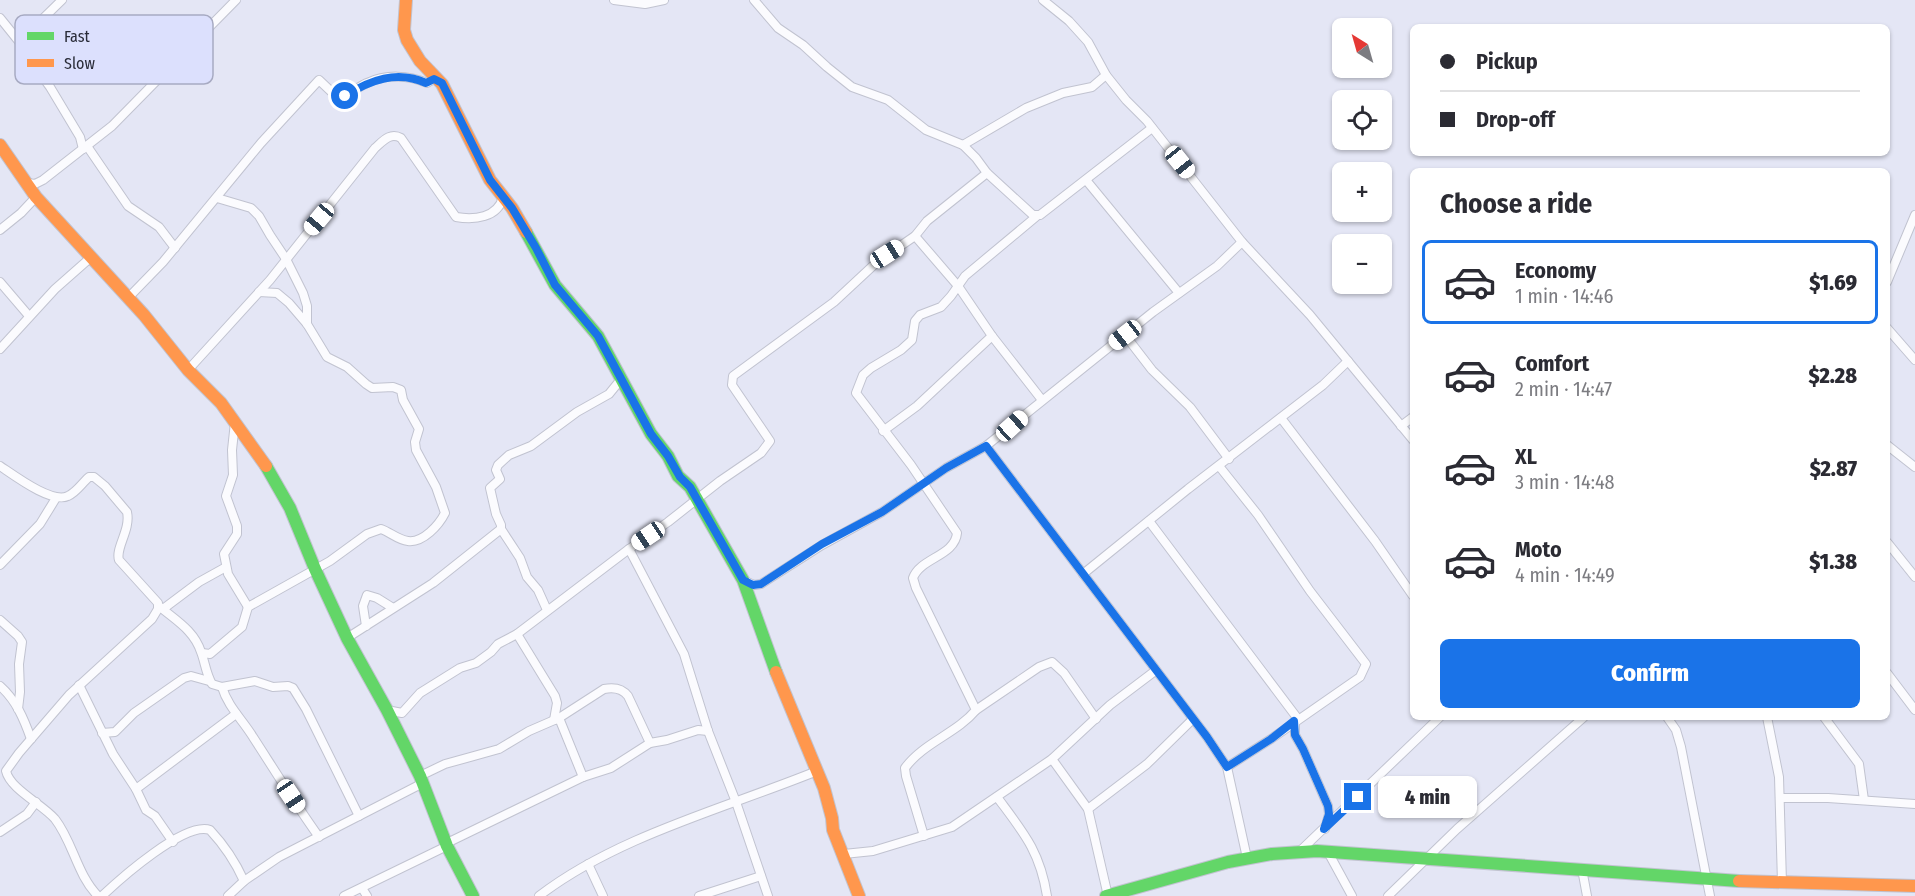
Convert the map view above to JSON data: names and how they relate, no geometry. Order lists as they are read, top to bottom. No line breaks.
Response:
{"legend":["Fast","Slow"],"north":"top left","page":{"map_buttons":["+","−"],"banner":["Pickup","Drop-off"],"heading":"Choose a ride","list":[{"name":"Economy","note":"1 min · 14:46","value":"$1.69"},{"name":"Comfort","note":"2 min · 14:47","value":"$2.28"},{"name":"XL","note":"3 min · 14:48","value":"$2.87"},{"name":"Moto","note":"4 min · 14:49","value":"$1.38"}],"buttons":"Confirm","bubble":"4 min"}}
